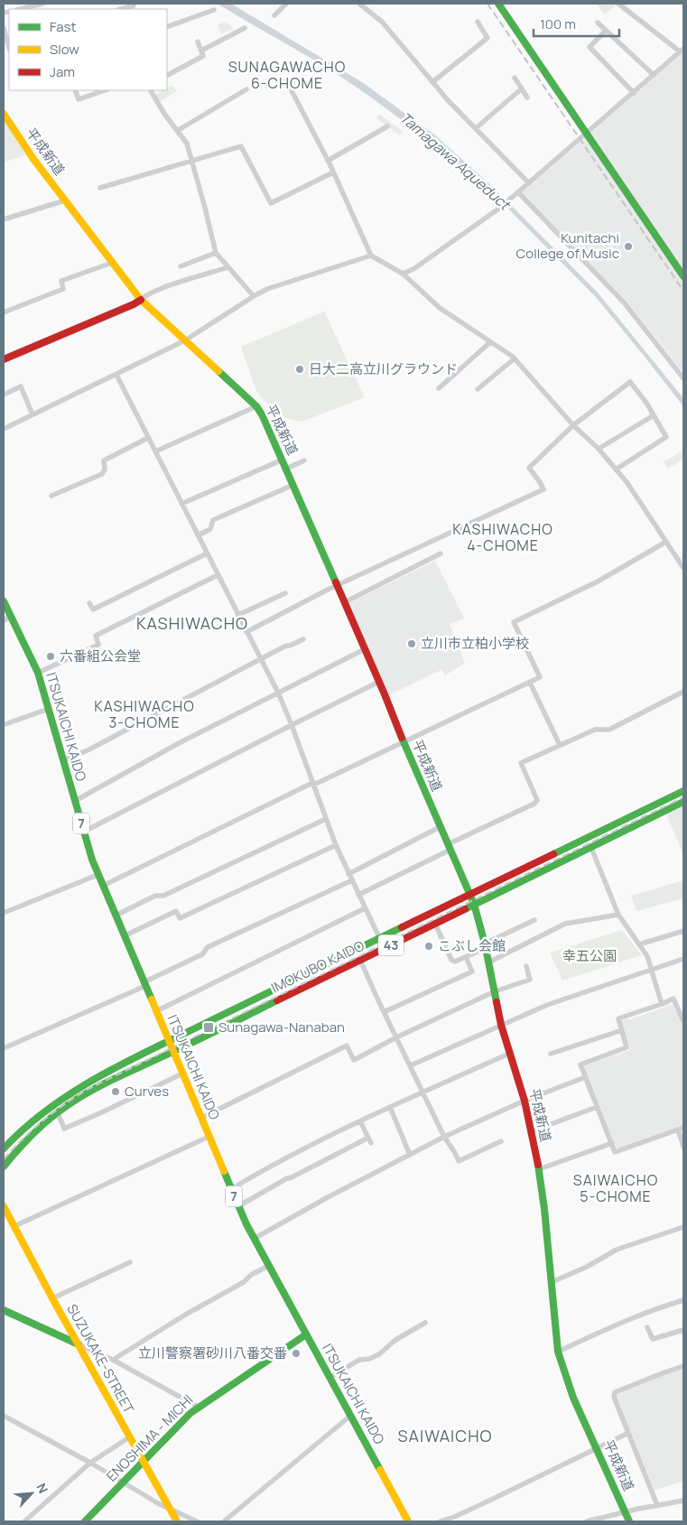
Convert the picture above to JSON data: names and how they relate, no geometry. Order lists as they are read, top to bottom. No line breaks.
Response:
{"streets":{"street":["平成新道","ITSUKAICHI KAIDO","7","43","IMOKUBO KAIDO","SUZUKAKE-STREET","ENOSHIMA - MICHI"]},"crossings":[["平成新道","IMOKUBO KAIDO"],["ITSUKAICHI KAIDO","IMOKUBO KAIDO"],["ITSUKAICHI KAIDO","ENOSHIMA - MICHI"],["SUZUKAKE-STREET","ENOSHIMA - MICHI"]],"districts":["SUNAGAWACHO 6-CHOME","KASHIWACHO 4-CHOME","KASHIWACHO","KASHIWACHO 3-CHOME","SAIWAICHO 5-CHOME","SAIWAICHO"],"water":["Tamagawa Aqueduct"],"parks":["幸五公園"],"places":{"other":["Kunitachi College of Music","日大二高立川グラウンド","立川市立柏小学校","六番組公会堂","こぶし会館","Curves","立川警察署砂川八番交番"],"transit":["Sunagawa-Nanaban"]},"legend":["Fast","Slow","Jam"],"scale_bar":"100 m","north":"top right"}
